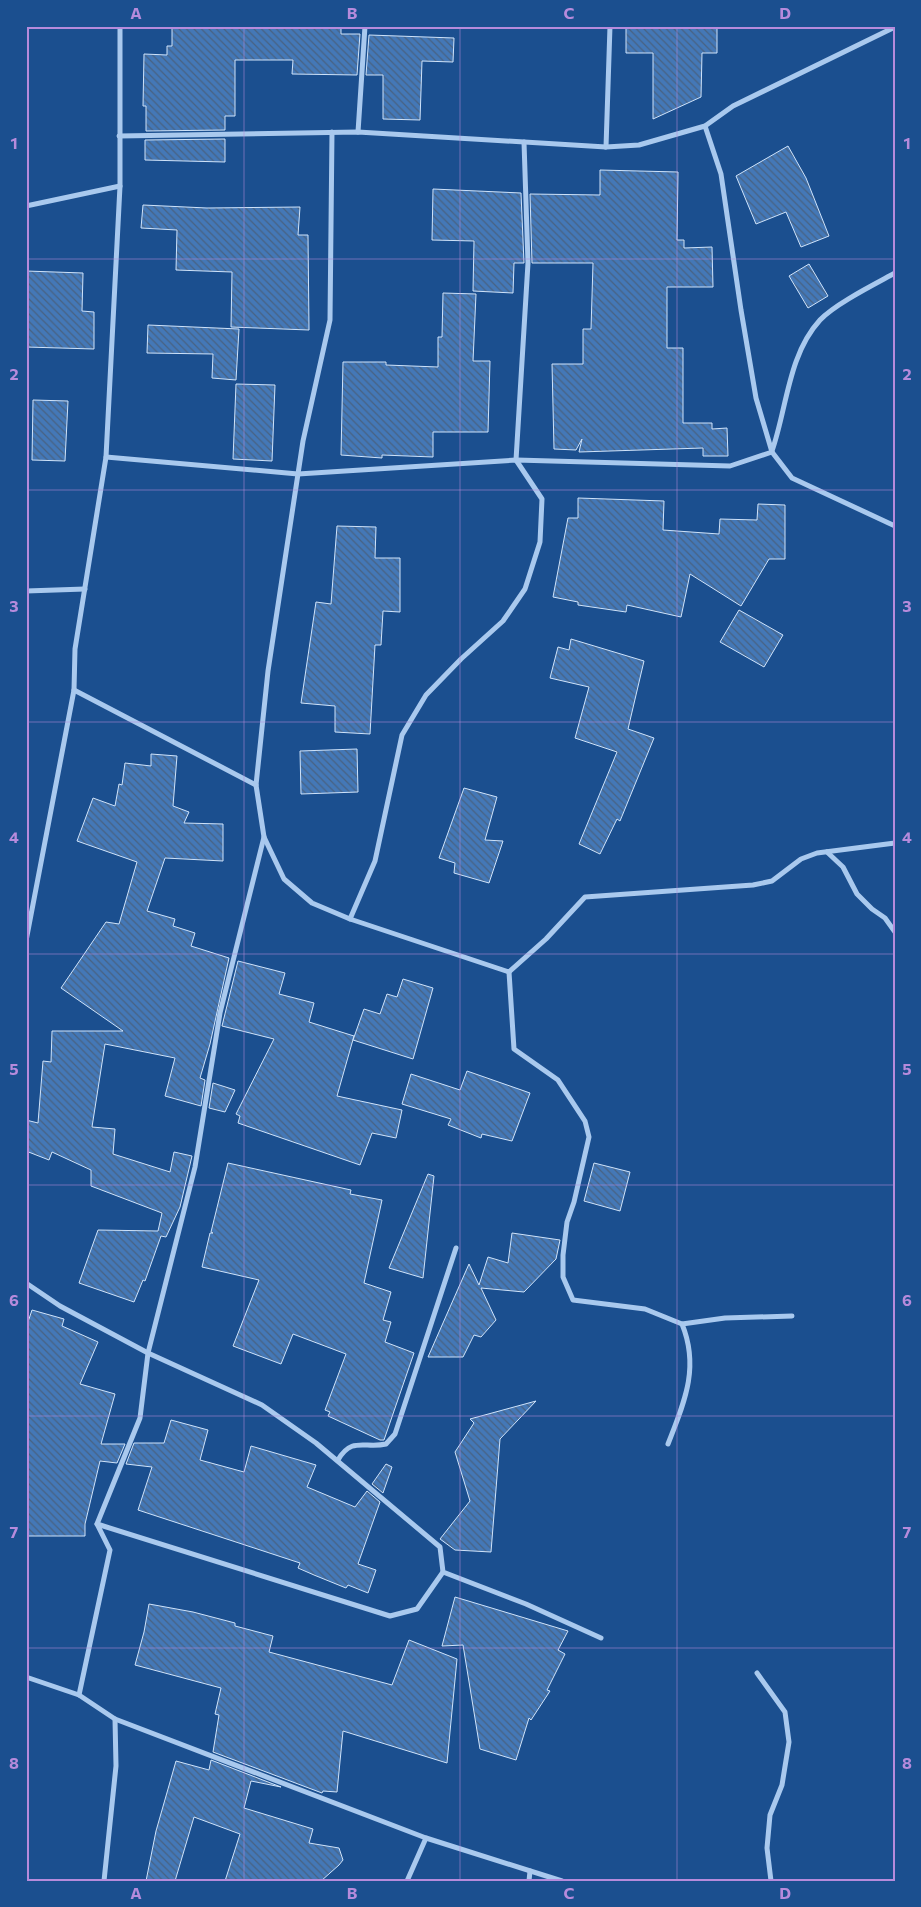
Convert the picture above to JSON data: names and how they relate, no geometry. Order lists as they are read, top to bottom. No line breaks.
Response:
{"grid":{"columns":["A","B","C","D"],"rows":["1","2","3","4","5","6","7","8"]}}
